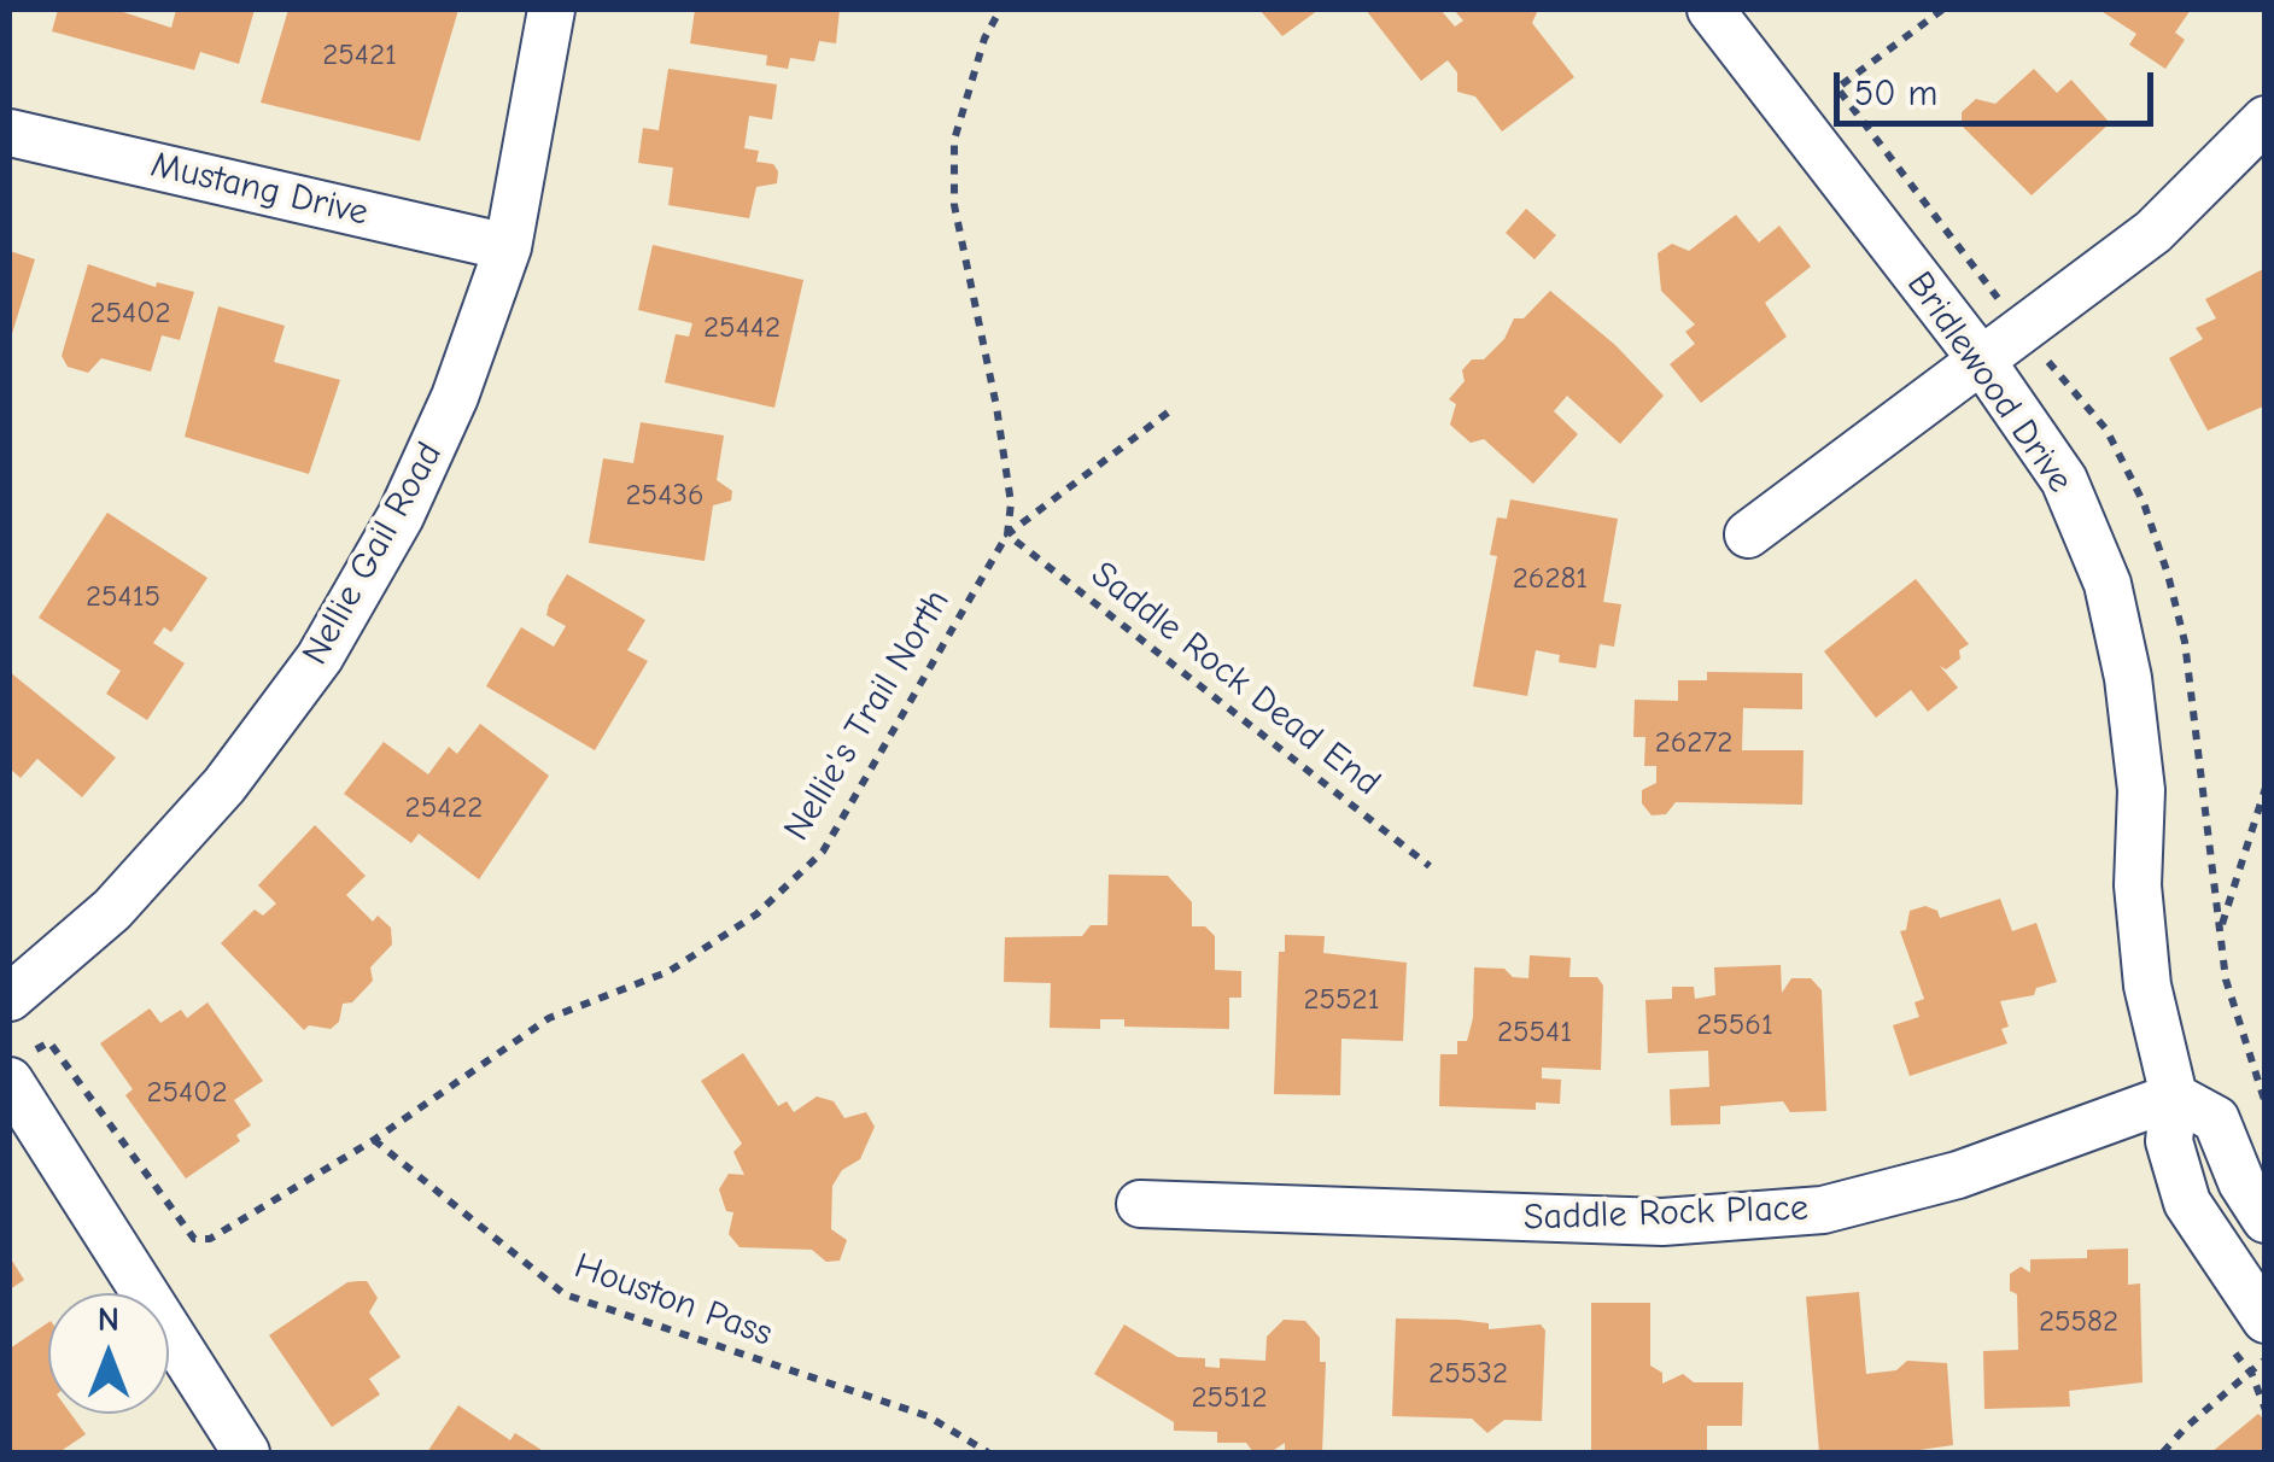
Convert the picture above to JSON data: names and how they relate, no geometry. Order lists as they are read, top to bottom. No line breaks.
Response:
{"streets":{"street":["Mustang Drive","Bridlewood Drive","Nellie Gail Road","Saddle Rock Place"],"path":["Saddle Rock Dead End","Nellie's Trail North","Houston Pass"]},"crossings":[["Mustang Drive","Nellie Gail Road"],["Bridlewood Drive","Saddle Rock Place"],["Saddle Rock Dead End","Nellie's Trail North"],["Nellie's Trail North","Houston Pass"]],"house_numbers":["25421","25402","25442","25436","26281","25415","26272","25422","25521","25561","25541","25402","25582","25532","25512"],"scale_bar":"50 m","north":"top"}
